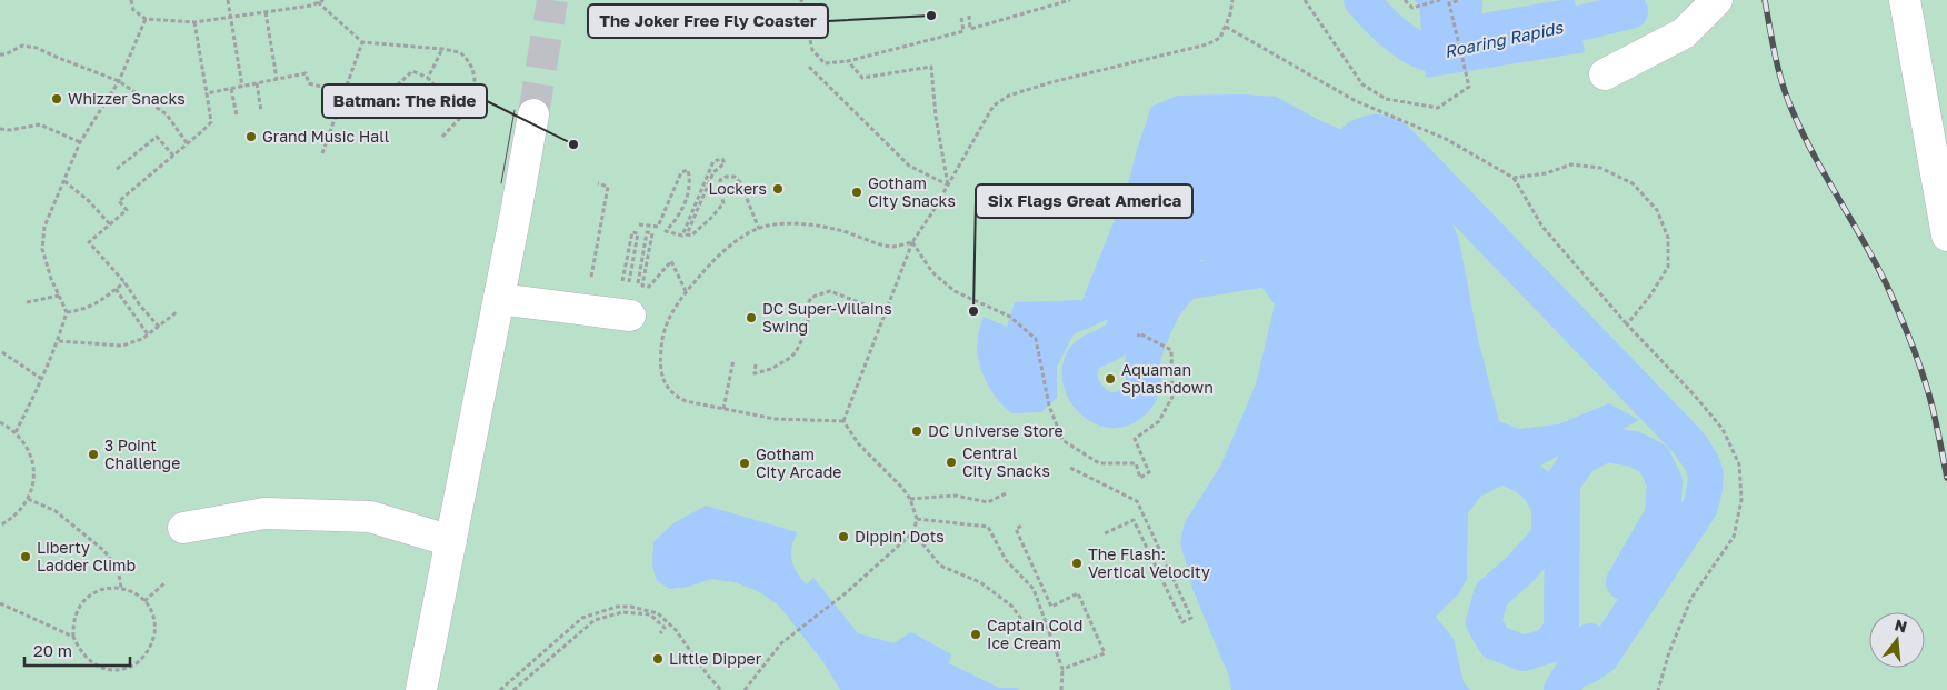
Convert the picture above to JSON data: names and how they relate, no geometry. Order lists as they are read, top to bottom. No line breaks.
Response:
{"water":["Roaring Rapids"],"places":["The Joker Free Fly Coaster","Whizzer Snacks","Grand Music Hall","Batman: The Ride","Lockers","Gotham City Snacks","Six Flags Great America","DC Super-Villains Swing","Aquaman Splashdown","DC Universe Store","3 Point Challenge","Central City Snacks","Gotham City Arcade","Dippin' Dots","Liberty Ladder Climb","The Flash: Vertical Velocity","Captain Cold Ice Cream","Little Dipper"],"scale_bar":"20 m","north":"top"}
